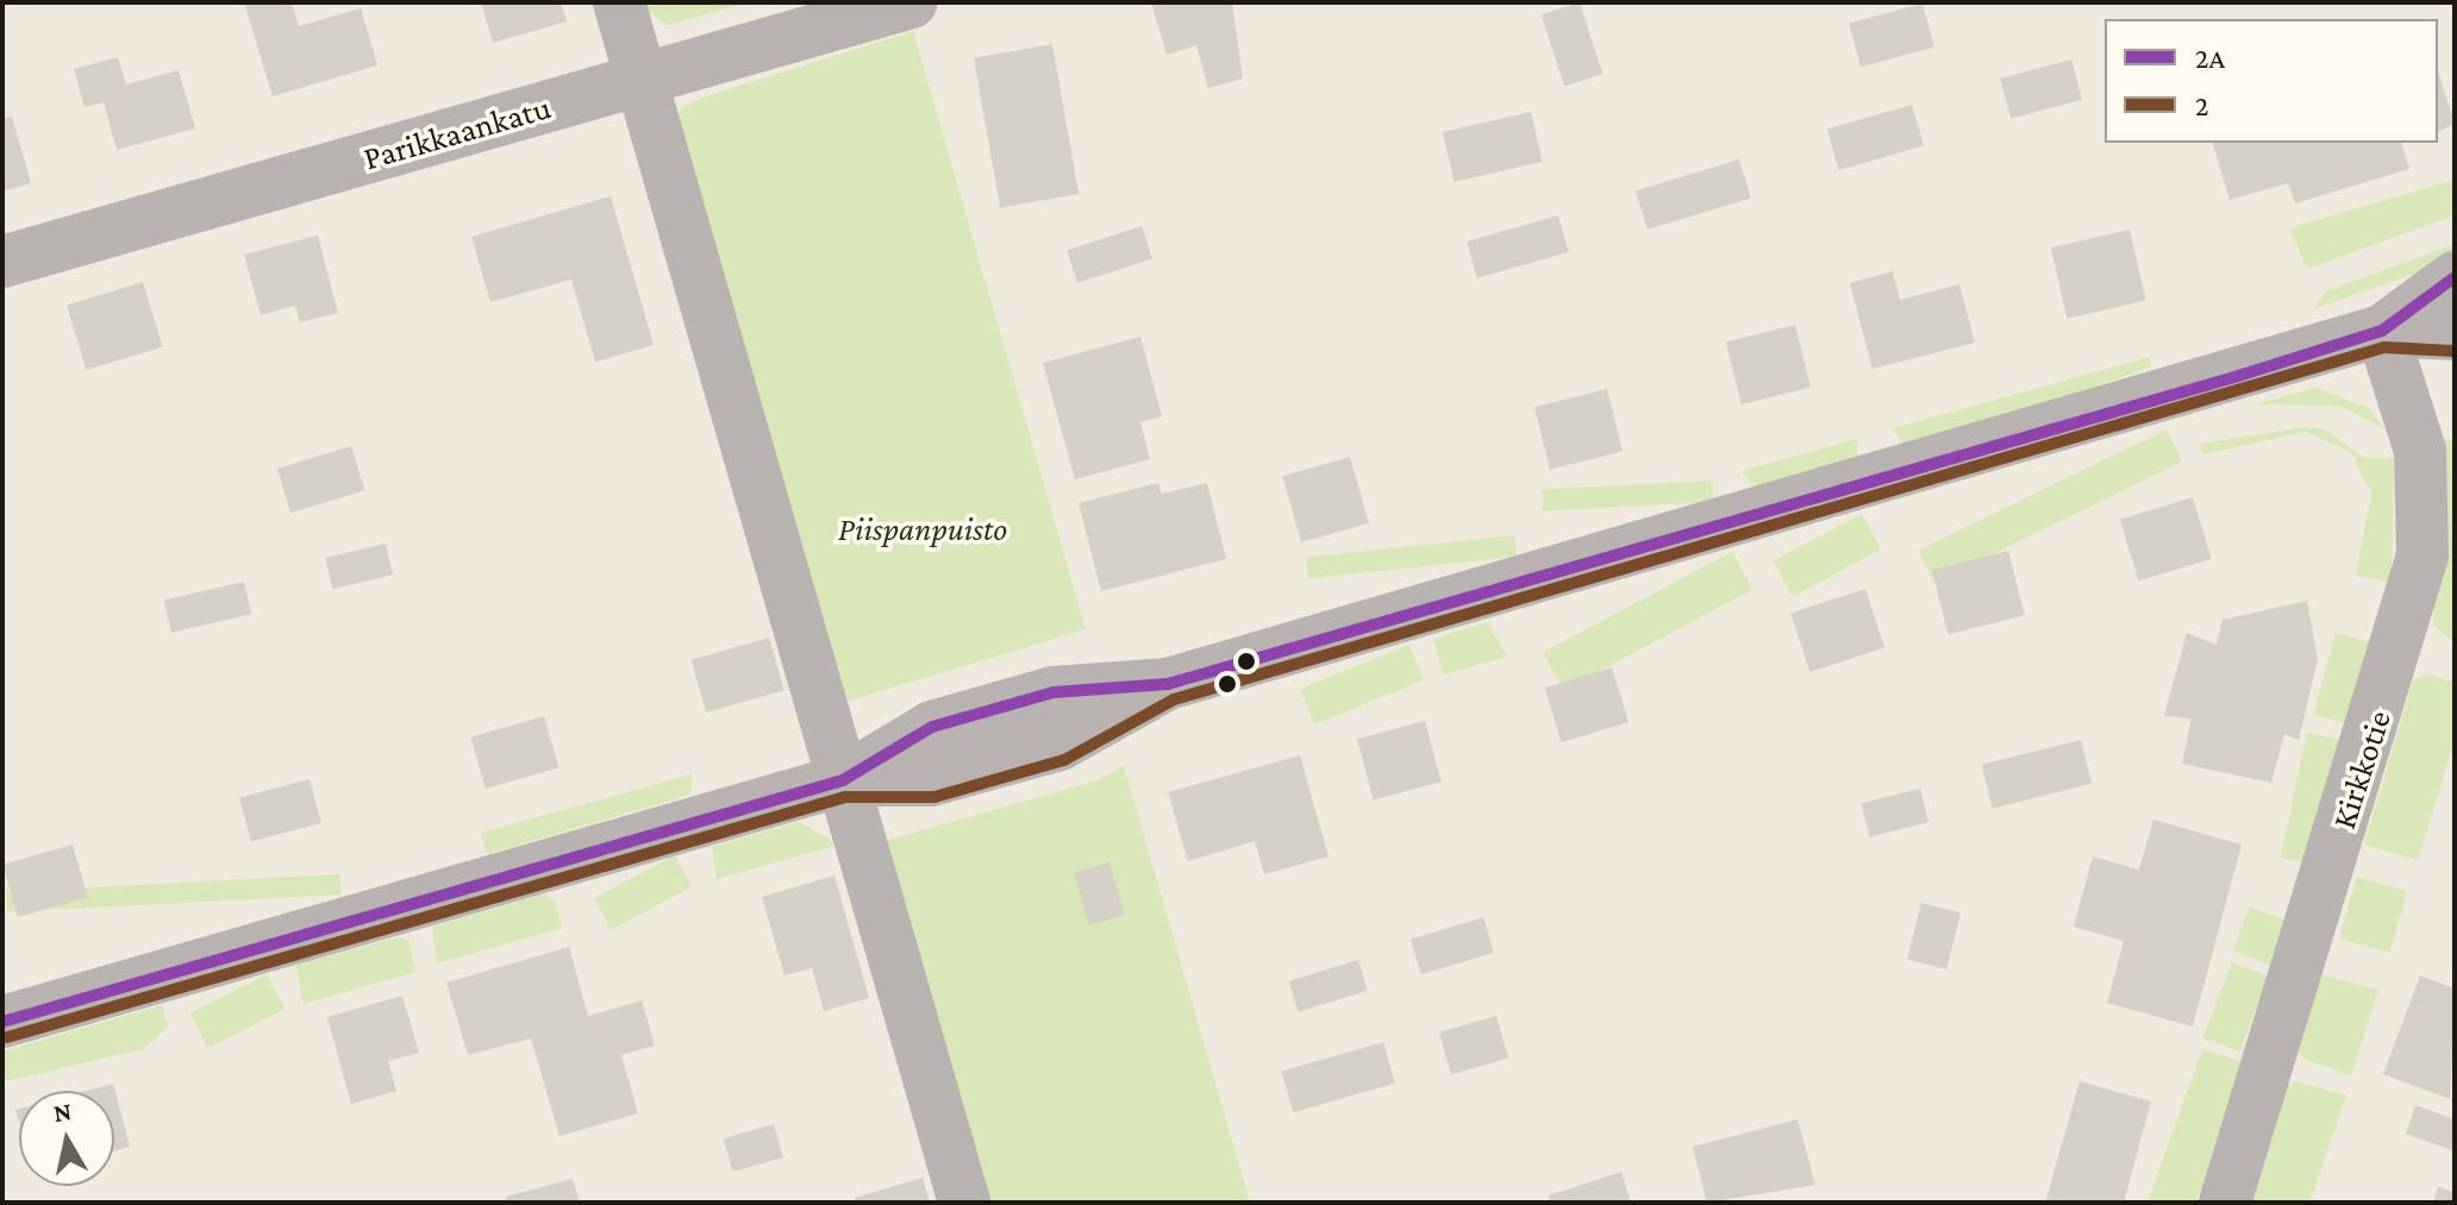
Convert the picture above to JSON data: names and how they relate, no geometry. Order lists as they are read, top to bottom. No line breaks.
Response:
{"streets":{"street":["Parikkaankatu","Kirkkotie"]},"parks":["Piispanpuisto"],"lines":["transit line 2A","transit line 2"],"legend":["2A","2"],"north":"top"}
